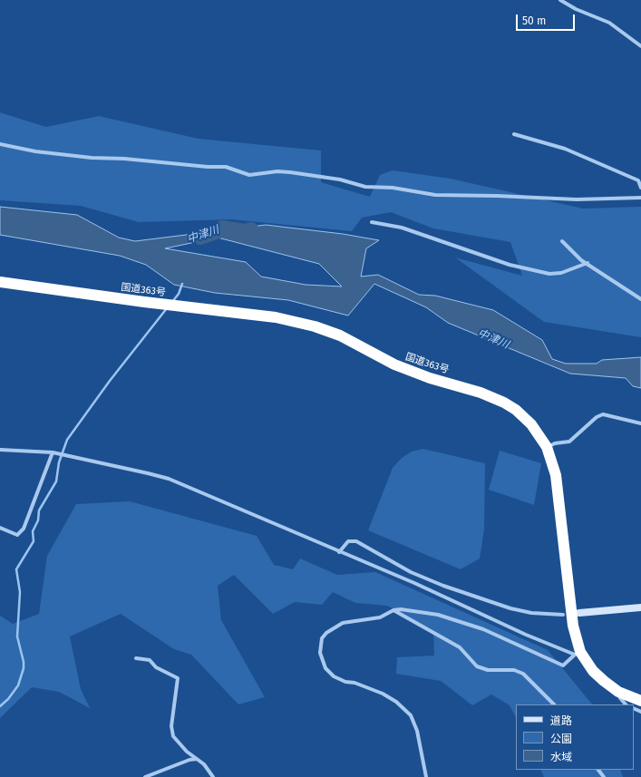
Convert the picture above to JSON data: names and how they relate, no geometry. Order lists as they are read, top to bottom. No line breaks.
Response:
{"streets":{"highway":["国道363号"]},"water":["中津川"],"legend":["道路","公園","水域"],"scale_bar":"50 m"}
